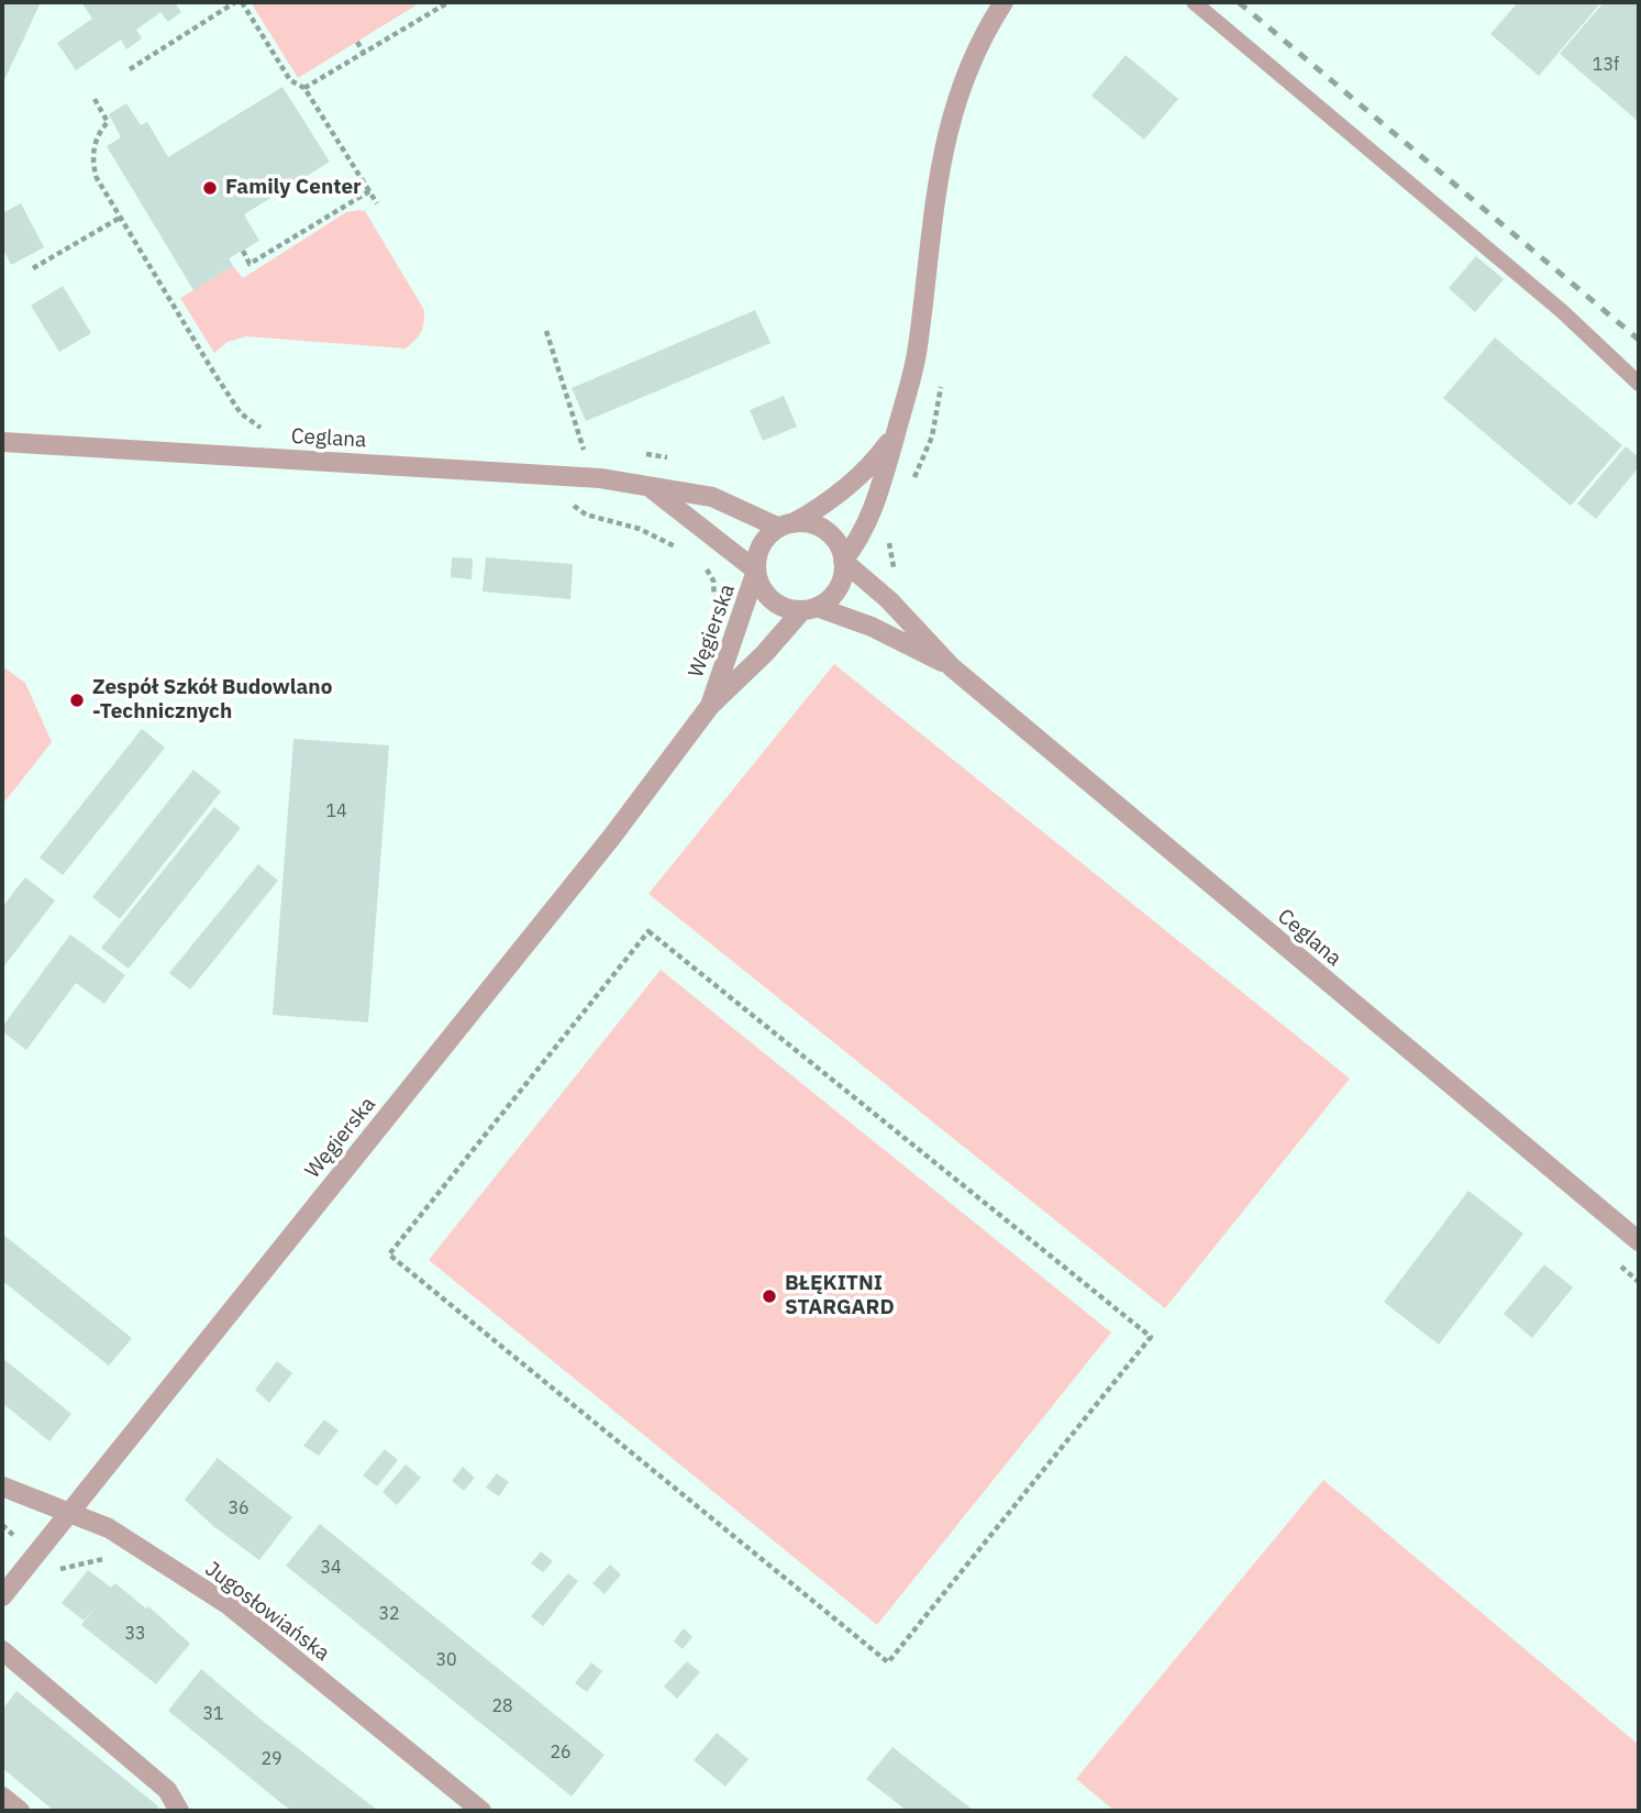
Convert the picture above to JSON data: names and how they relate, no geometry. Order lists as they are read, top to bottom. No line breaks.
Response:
{"streets":{"street":["Ceglana","Węgierska","Jugosłowiańska"]},"crossings":[["Ceglana","Węgierska"],["Węgierska","Jugosłowiańska"]],"places":["Family Center","Zespół Szkół Budowlano -Technicznych","BŁĘKITNI STARGARD"],"house_numbers":["13f","14","36","34","32","33","30","28","31","26","29"]}
